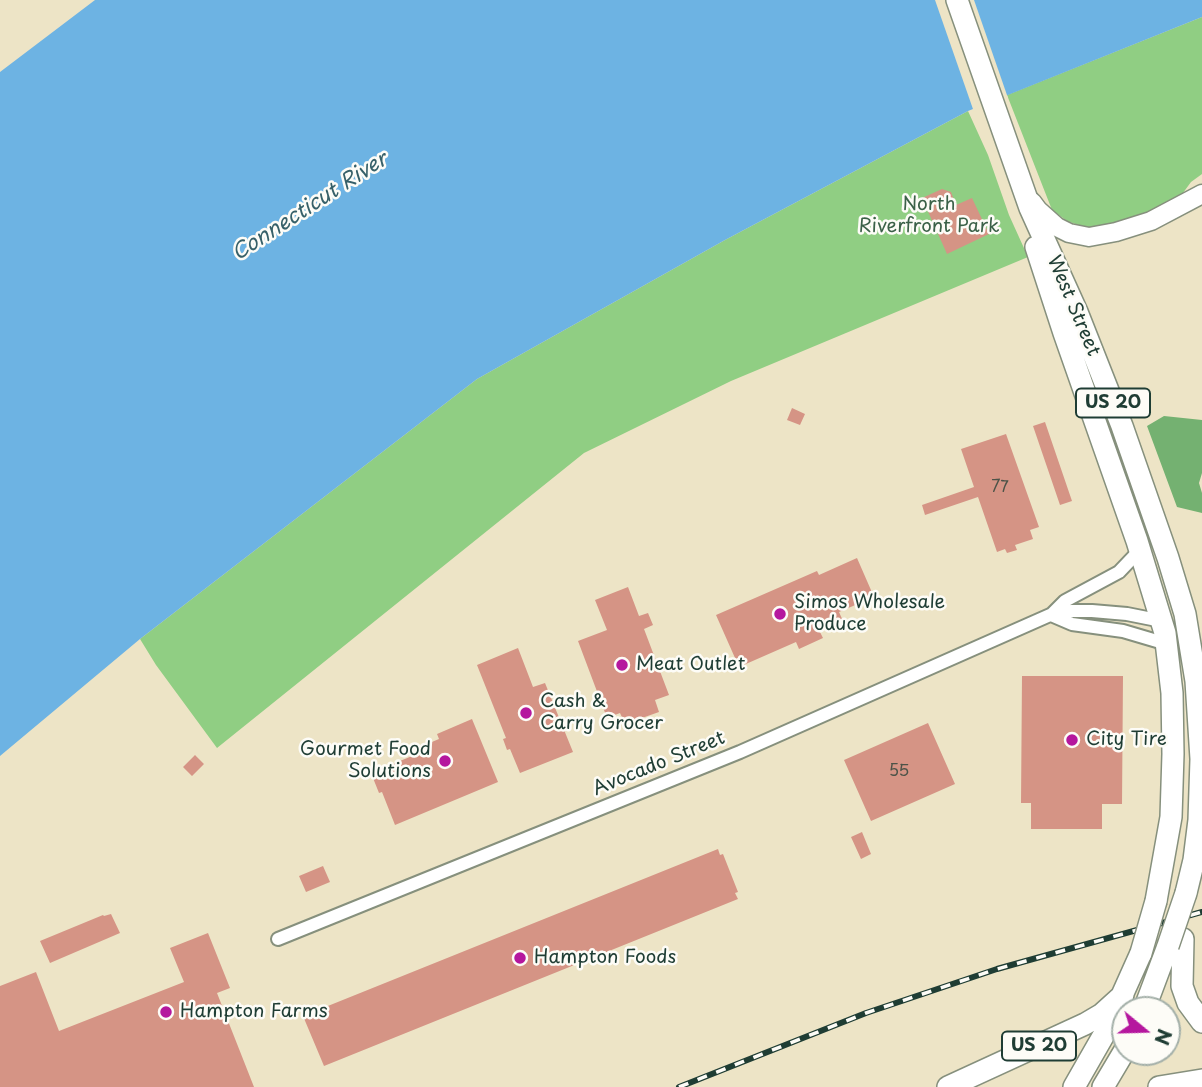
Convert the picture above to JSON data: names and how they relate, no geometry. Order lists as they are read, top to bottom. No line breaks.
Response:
{"streets":{"main road":["West Street","US 20"],"street":["Avocado Street"]},"crossings":[["West Street","US 20"],["West Street","Avocado Street"],["US 20","Avocado Street"]],"water":["Connecticut River"],"parks":["North Riverfront Park"],"places":["Simos Wholesale Produce","Meat Outlet","Cash & Carry Grocer","City Tire","Gourmet Food Solutions","Hampton Foods","Hampton Farms"],"house_numbers":["77","55"],"north":"right"}
